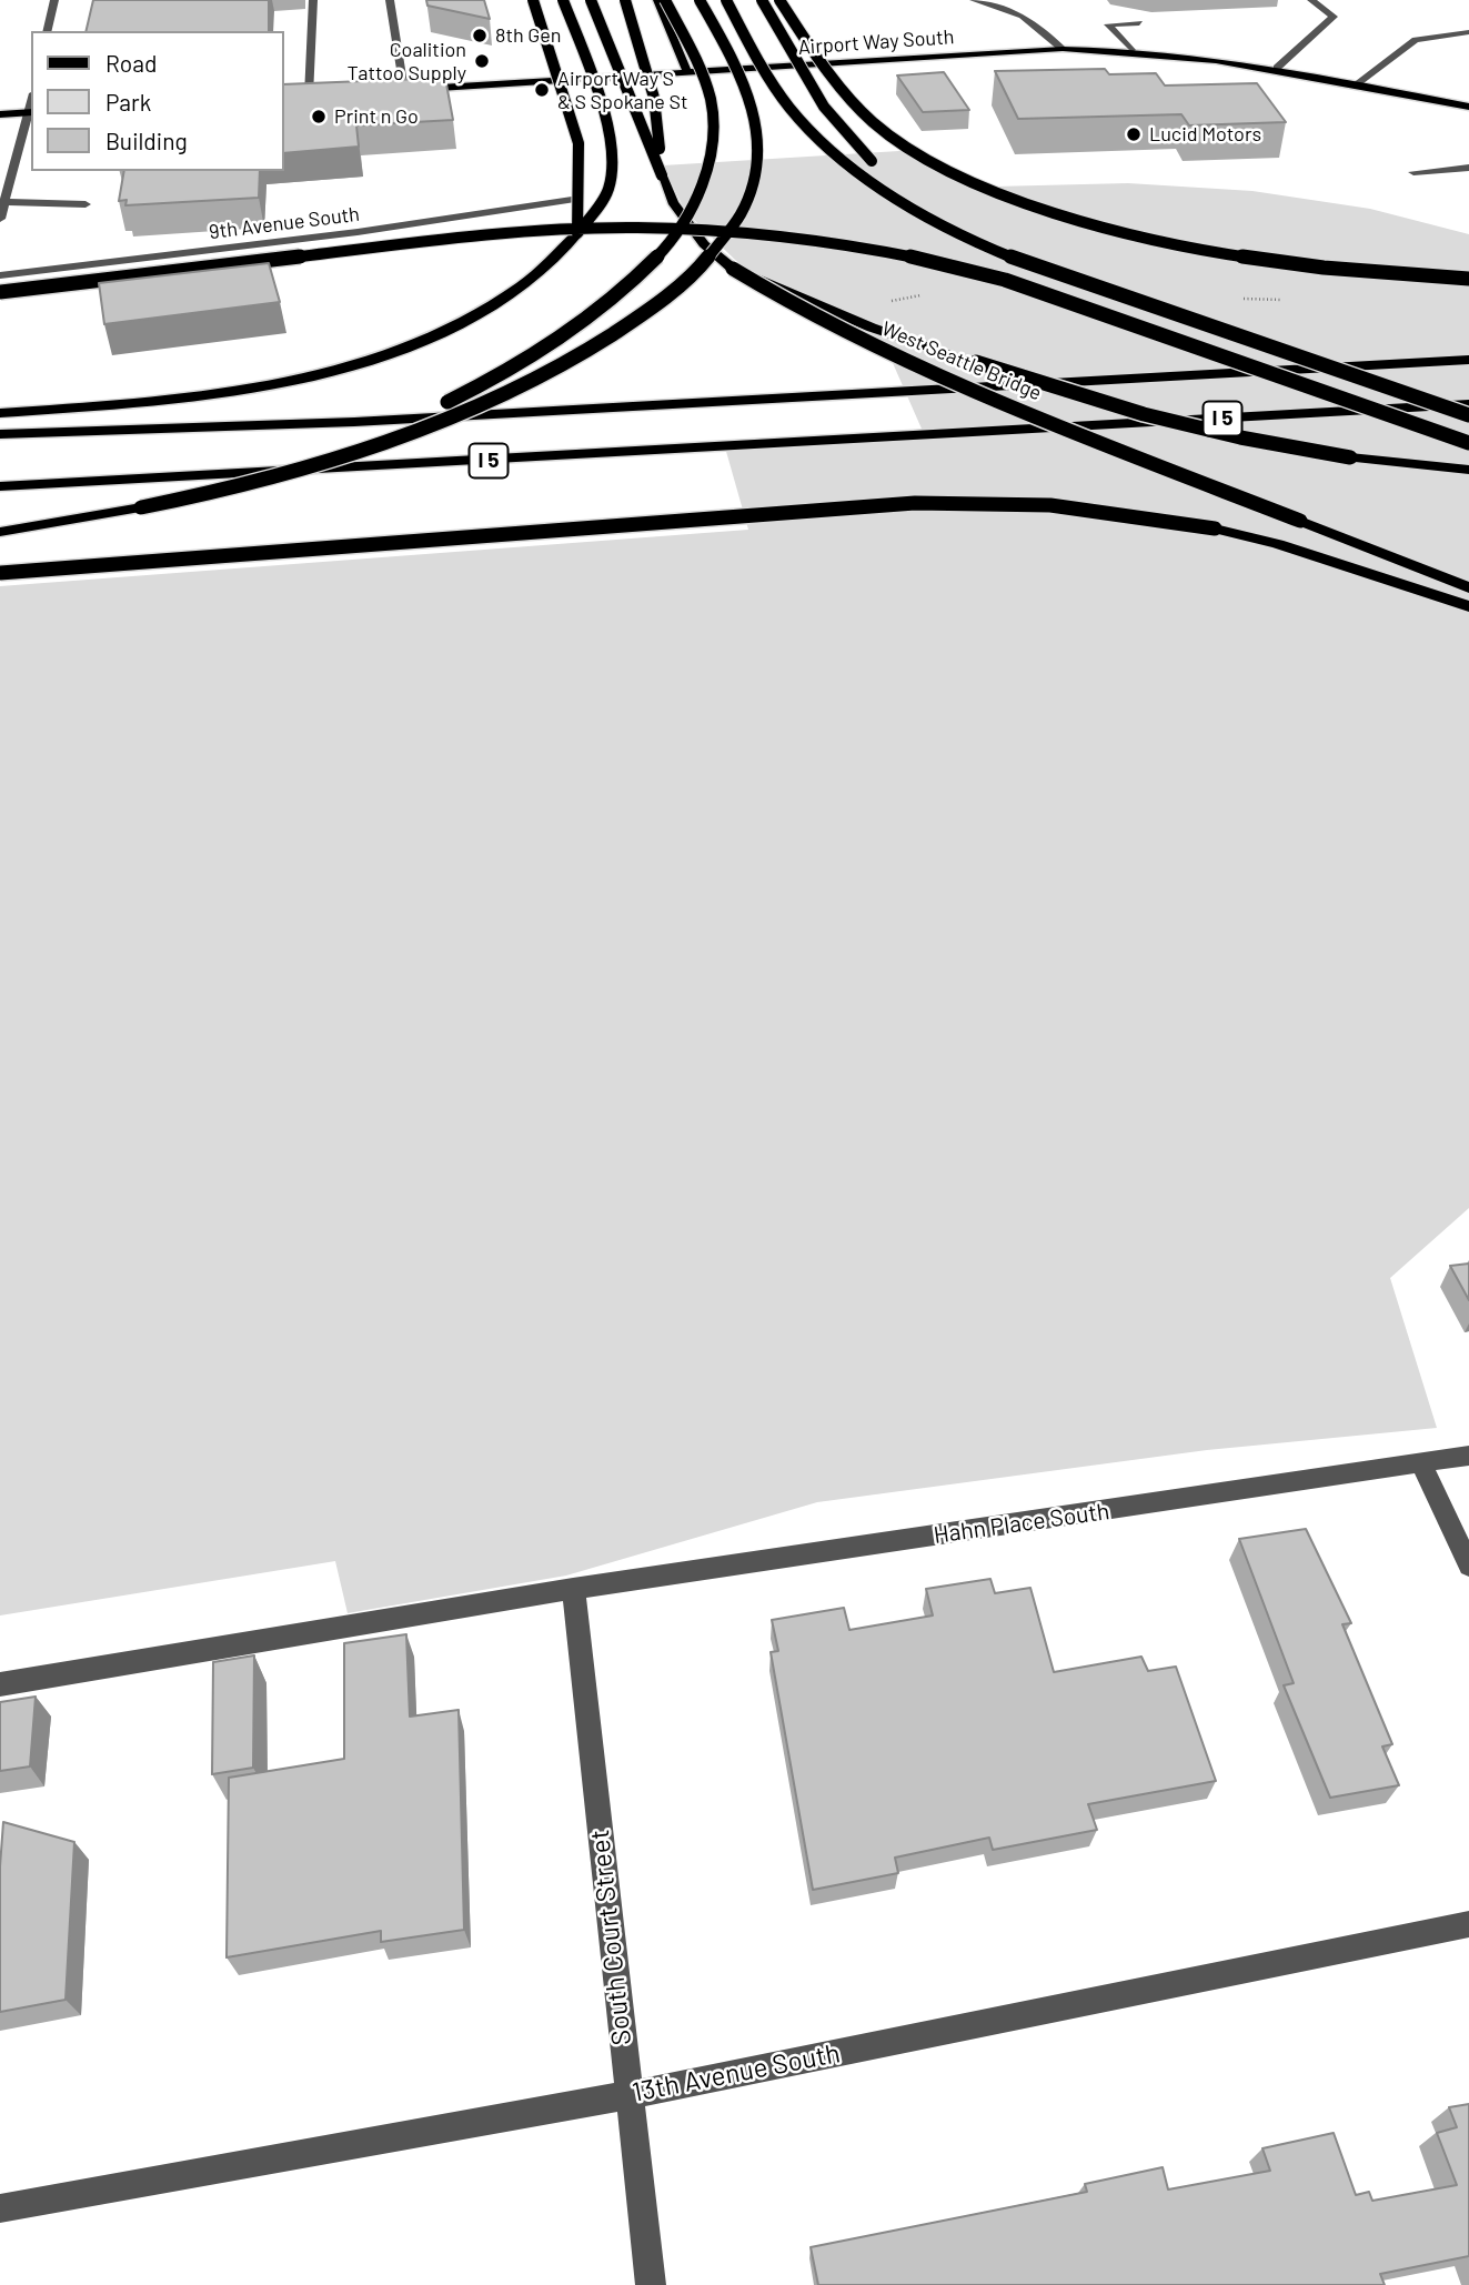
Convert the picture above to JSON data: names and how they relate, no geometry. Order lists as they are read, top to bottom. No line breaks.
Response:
{"streets":{"highway":["West Seattle Bridge","I 5"],"main road":["Airport Way South"],"street":["9th Avenue South","Hahn Place South","South Court Street","13th Avenue South"]},"crossings":[["Hahn Place South","South Court Street"],["South Court Street","13th Avenue South"]],"places":["8th Gen","Coalition Tattoo Supply","Airport Way S & S Spokane St","Print n Go","Lucid Motors"],"legend":["Road","Park","Building"]}
